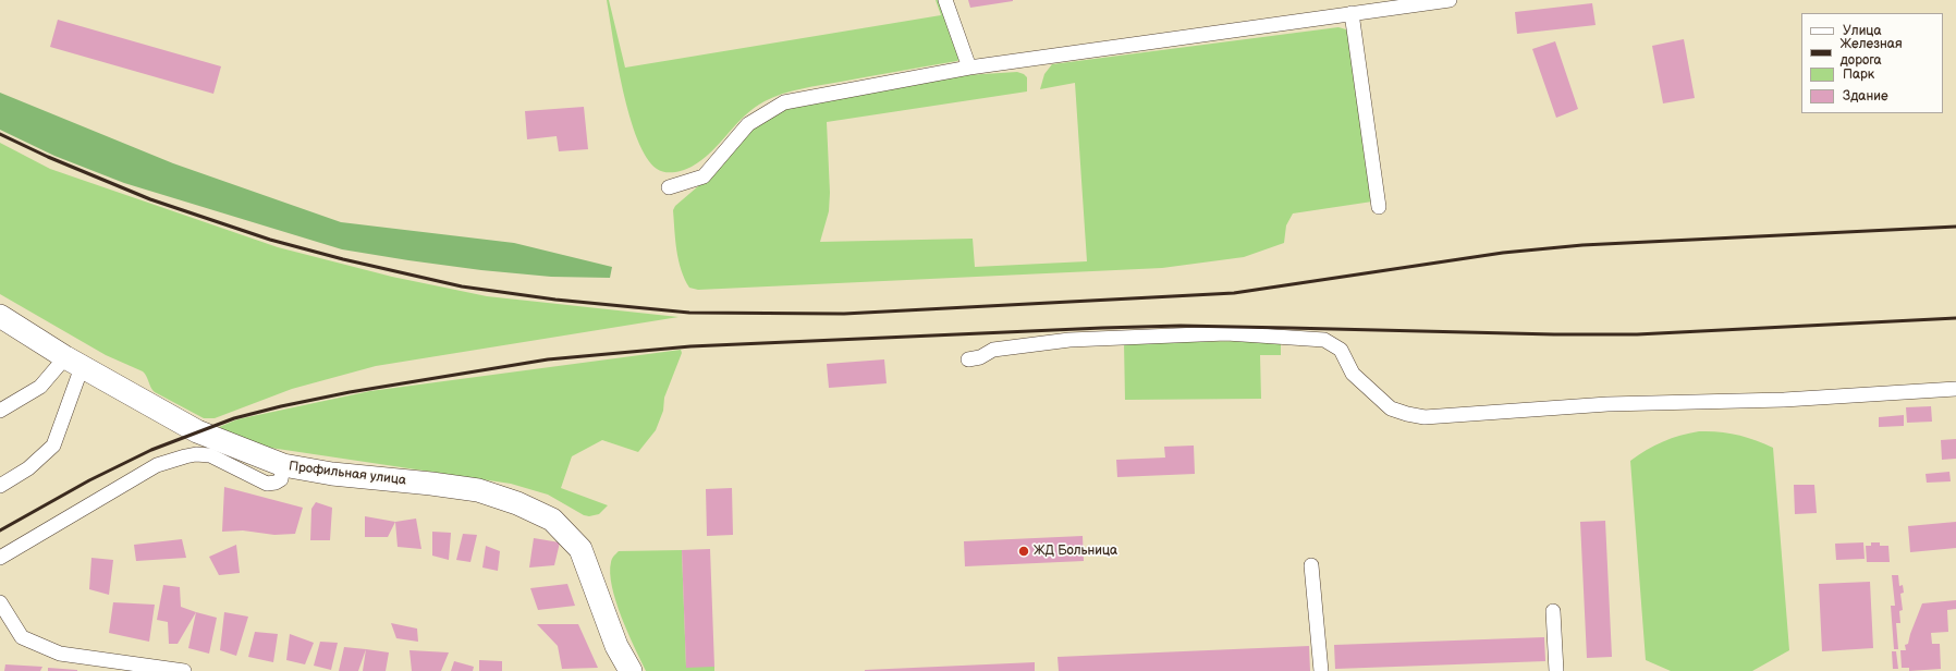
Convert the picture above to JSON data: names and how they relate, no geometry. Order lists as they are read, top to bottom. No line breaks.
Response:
{"streets":{"main road":["Профильная улица"]},"places":["ЖД Больница"],"legend":["Улица","Железная дорога","Парк","Здание"]}
